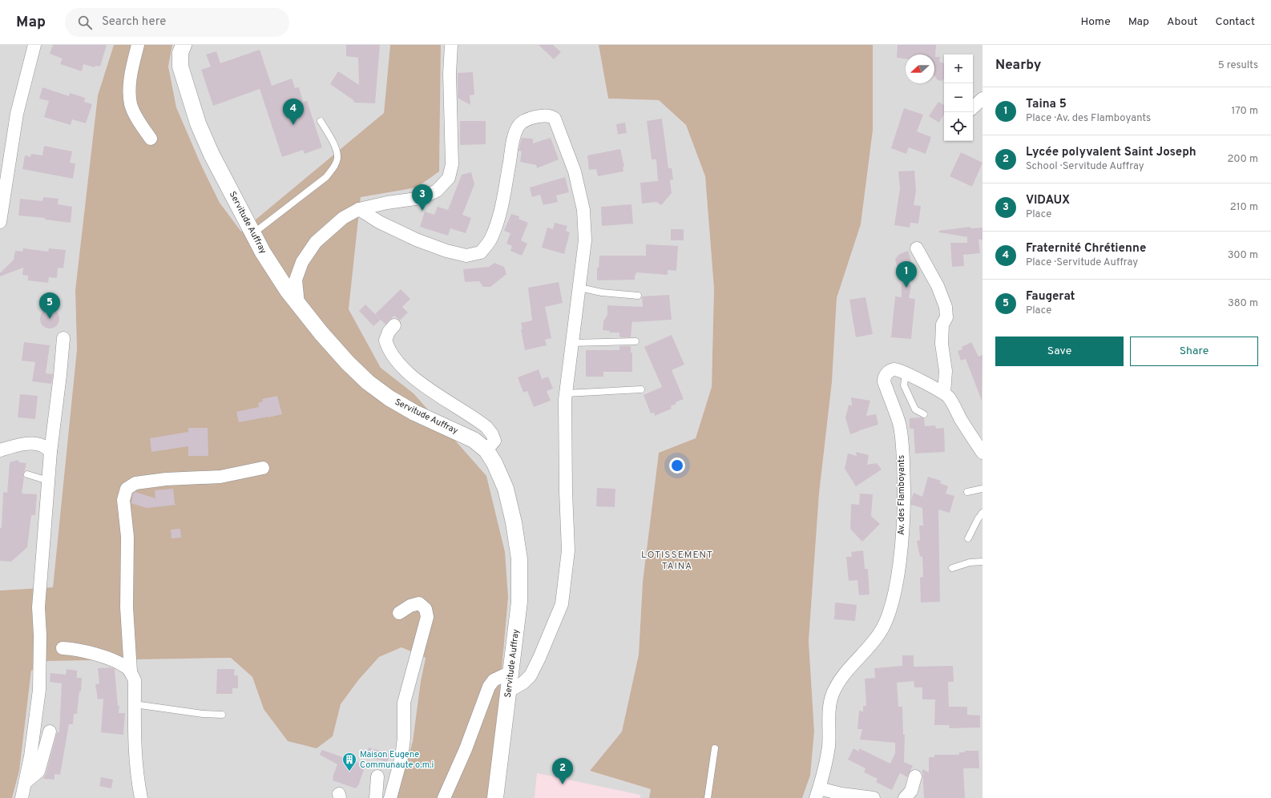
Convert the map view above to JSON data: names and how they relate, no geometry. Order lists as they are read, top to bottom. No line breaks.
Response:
{"streets":{"street":["Servitude Auffray","Av. des Flamboyants"]},"districts":["LOTISSEMENT TAINA"],"places":{"building":["Maison Eugene Communaute o.m.i"]},"north":"left","page":{"header":"Map","search":"Search here","nav":["Home","Map","About","Contact"],"heading":["Nearby","5 results"],"map_buttons":["+","−"],"list":[{"mark":"1","name":"Taina 5","note":"Place · Av. des Flamboyants","value":"170 m"},{"mark":"2","name":"Lycée polyvalent Saint Joseph","note":"School · Servitude Auffray","value":"200 m"},{"mark":"3","name":"VIDAUX","note":"Place","value":"210 m"},{"mark":"4","name":"Fraternité Chrétienne","note":"Place · Servitude Auffray","value":"300 m"},{"mark":"5","name":"Faugerat","note":"Place","value":"380 m"}],"pins":["4","3","1","5","2"],"buttons":["Save","Share"]}}
